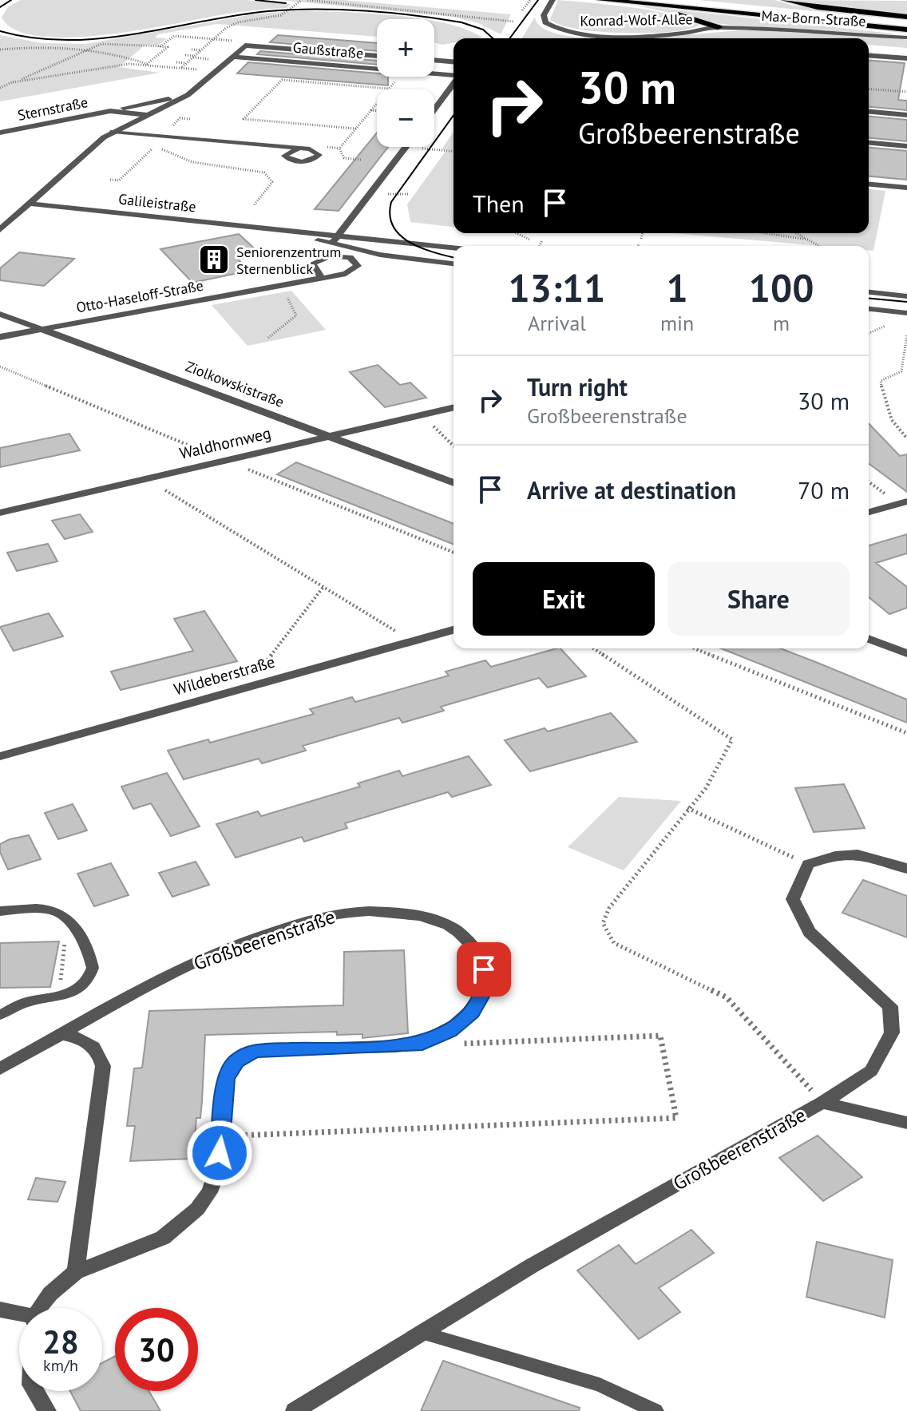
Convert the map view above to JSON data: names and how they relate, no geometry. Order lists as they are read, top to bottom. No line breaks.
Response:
{"streets":{"street":["Max-Born-Straße","Konrad-Wolf-Allee","Gaußstraße","Sternstraße","Galileistraße","Otto-Haseloff-Straße","Ziolkowskistraße","Waldhornweg","Wildeberstraße","Großbeerenstraße"]},"crossings":[["Max-Born-Straße","Konrad-Wolf-Allee"],["Gaußstraße","Sternstraße"],["Gaußstraße","Galileistraße"],["Otto-Haseloff-Straße","Ziolkowskistraße"],["Ziolkowskistraße","Waldhornweg"]],"places":{"building":["Seniorenzentrum Sternenblick"]},"page":{"map_buttons":["+","−"],"turn":["30 m","Großbeerenstraße"],"then":"Then","eta":["13:11","Arrival","1","min","100","m"],"list":[{"name":"Turn right","note":"Großbeerenstraße","value":"30 m"},{"name":"Arrive at destination","value":"70 m"}],"buttons":["Exit","Share"],"speed":"28 km/h","limit":"30"}}
